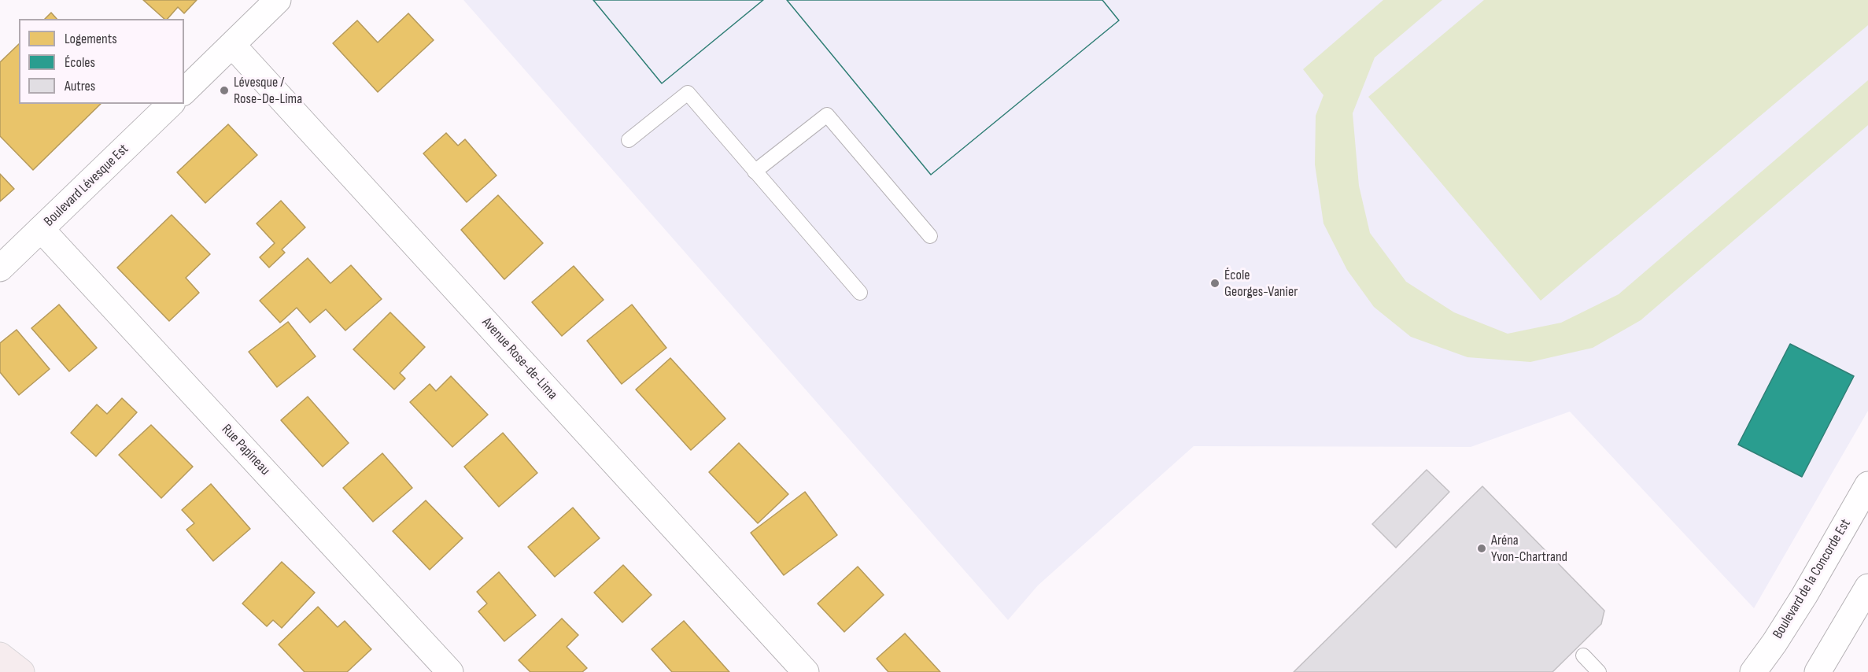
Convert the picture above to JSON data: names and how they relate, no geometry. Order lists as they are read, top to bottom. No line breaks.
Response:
{"streets":{"street":["Boulevard Lévesque Est","Avenue Rose-de-Lima","Rue Papineau","Boulevard de la Concorde Est"]},"crossings":[["Boulevard Lévesque Est","Rue Papineau"]],"places":["Lévesque / Rose-De-Lima","École Georges-Vanier","Aréna Yvon-Chartrand"],"legend":["Logements","Écoles","Autres"]}
